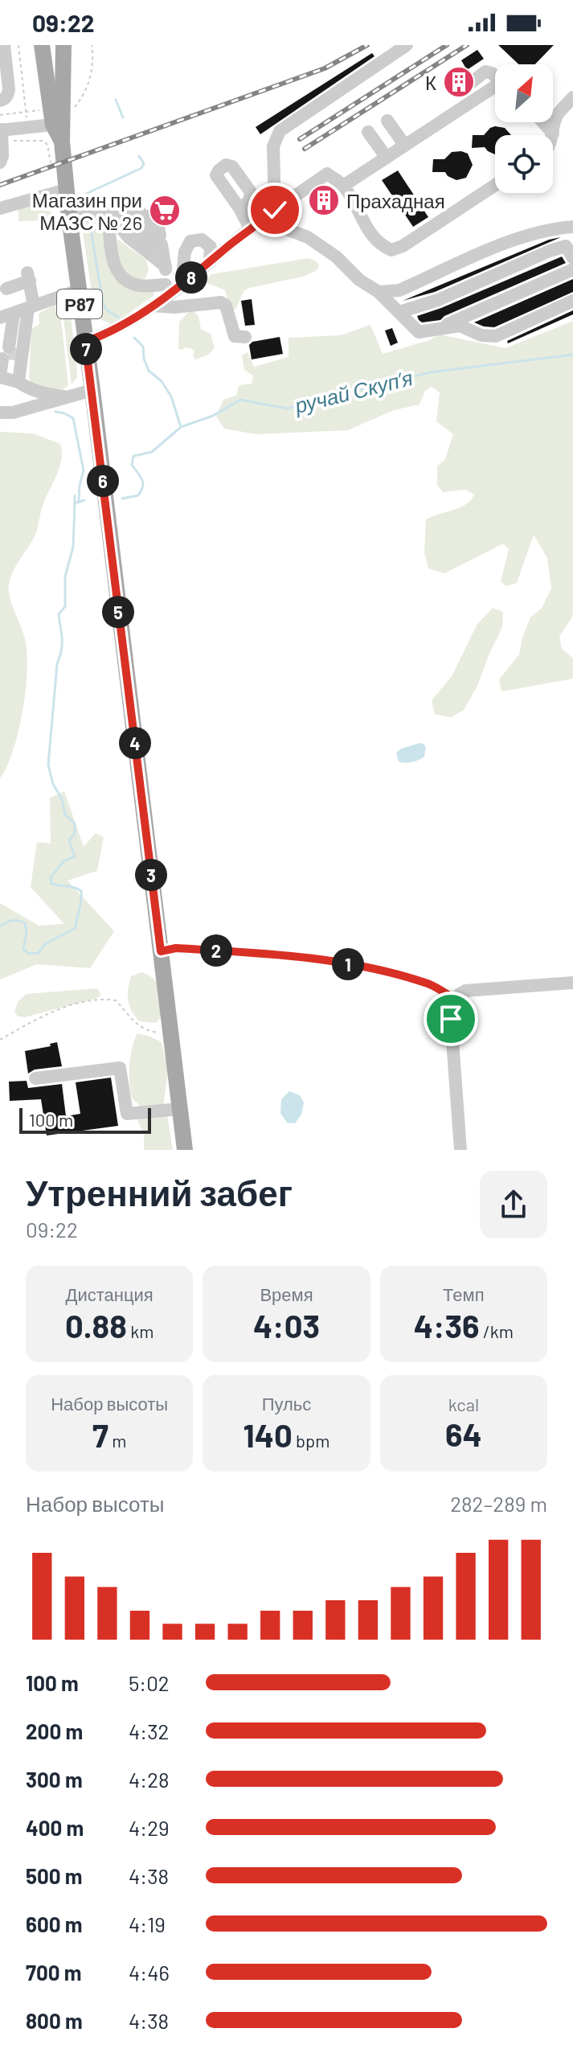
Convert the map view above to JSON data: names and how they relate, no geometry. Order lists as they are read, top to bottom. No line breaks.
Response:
{"streets":{"main road":["Р87"]},"water":["ручай Скупʼя"],"places":{"building":["К","Прахадная"],"supermarket":["Магазин при МАЗС № 26"]},"scale_bar":"100 m","north":"top right","page":{"status":"09:22","pins":["8","7","6","5","4","3","2","1"],"scale":"100 m","heading":["Утренний забег","09:22"],"stats":[["Дистанция","0.88 km"],["Время","4:03"],["Темп","4:36 /km"],["Набор высоты","7 m"],["Пульс","140 bpm"],["kcal","64"]],"chart":["Набор высоты","282–289 m"],"list":[{"name":"100 m","note":"5:02"},{"name":"200 m","note":"4:32"},{"name":"300 m","note":"4:28"},{"name":"400 m","note":"4:29"},{"name":"500 m","note":"4:38"},{"name":"600 m","note":"4:19"},{"name":"700 m","note":"4:46"},{"name":"800 m","note":"4:38"}]}}
